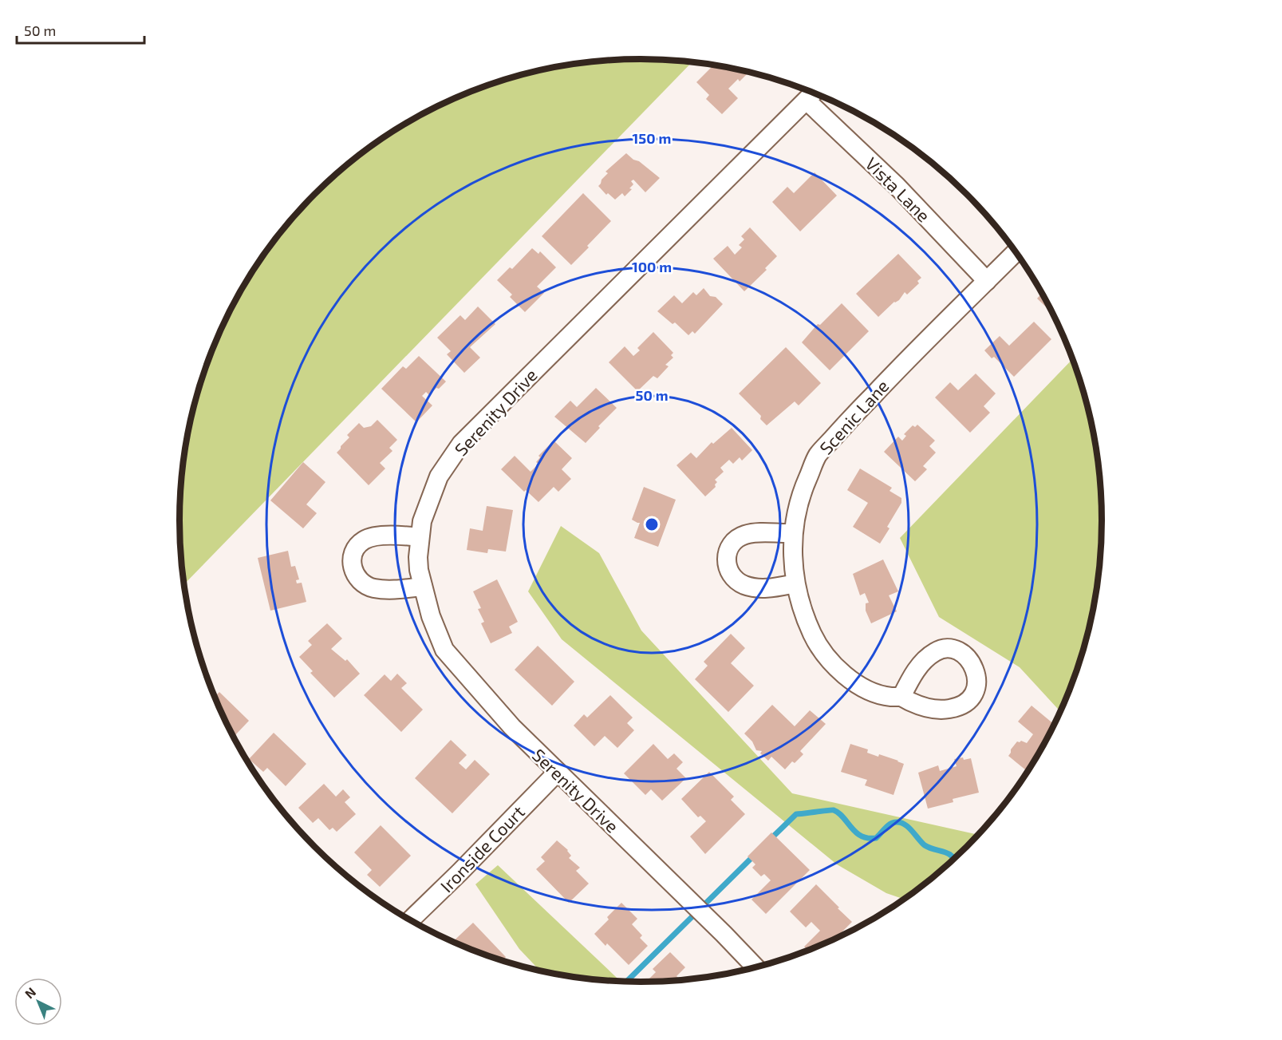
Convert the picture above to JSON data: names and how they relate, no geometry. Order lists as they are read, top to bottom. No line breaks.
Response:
{"streets":{"street":["Vista Lane","Serenity Drive","Scenic Lane","Ironside Court"]},"crossings":[["Vista Lane","Serenity Drive"],["Vista Lane","Scenic Lane"],["Serenity Drive","Ironside Court"]],"scale_bar":"50 m","north":"top left","rings":["150 m","100 m","50 m"]}
